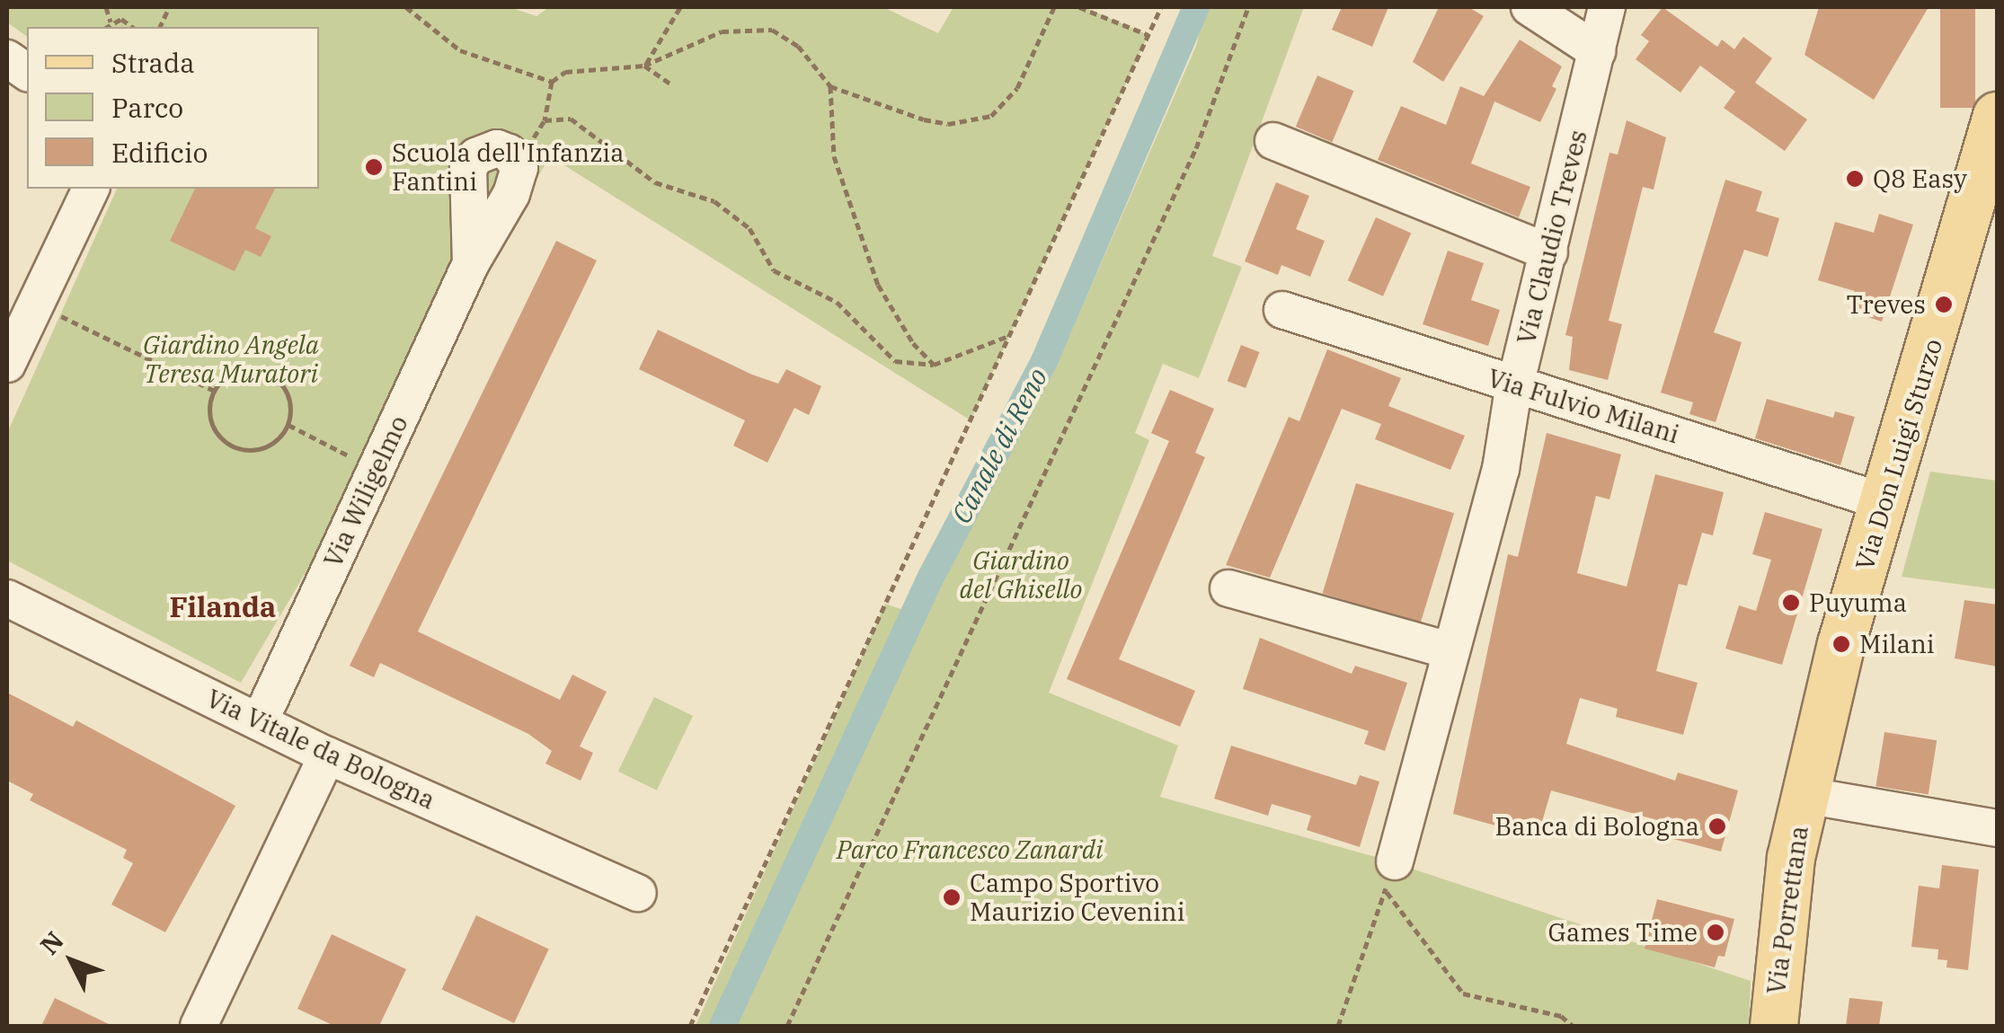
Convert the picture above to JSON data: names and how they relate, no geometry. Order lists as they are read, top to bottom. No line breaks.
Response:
{"streets":{"main road":["Via Don Luigi Sturzo","Via Porrettana"],"street":["Via Claudio Treves","Via Fulvio Milani","Via Wiligelmo","Via Vitale da Bologna"]},"crossings":[["Via Claudio Treves","Via Fulvio Milani"],["Via Fulvio Milani","Via Don Luigi Sturzo"],["Via Don Luigi Sturzo","Via Porrettana"],["Via Wiligelmo","Via Vitale da Bologna"]],"districts":["Filanda"],"water":["Canale di Reno"],"parks":["Giardino Angela Teresa Muratori","Giardino del Ghisello","Parco Francesco Zanardi"],"places":["Scuola dell'Infanzia Fantini","Q8 Easy","Treves","Puyuma","Milani","Banca di Bologna","Campo Sportivo Maurizio Cevenini","Games Time"],"legend":["Strada","Parco","Edificio"],"north":"top left"}
